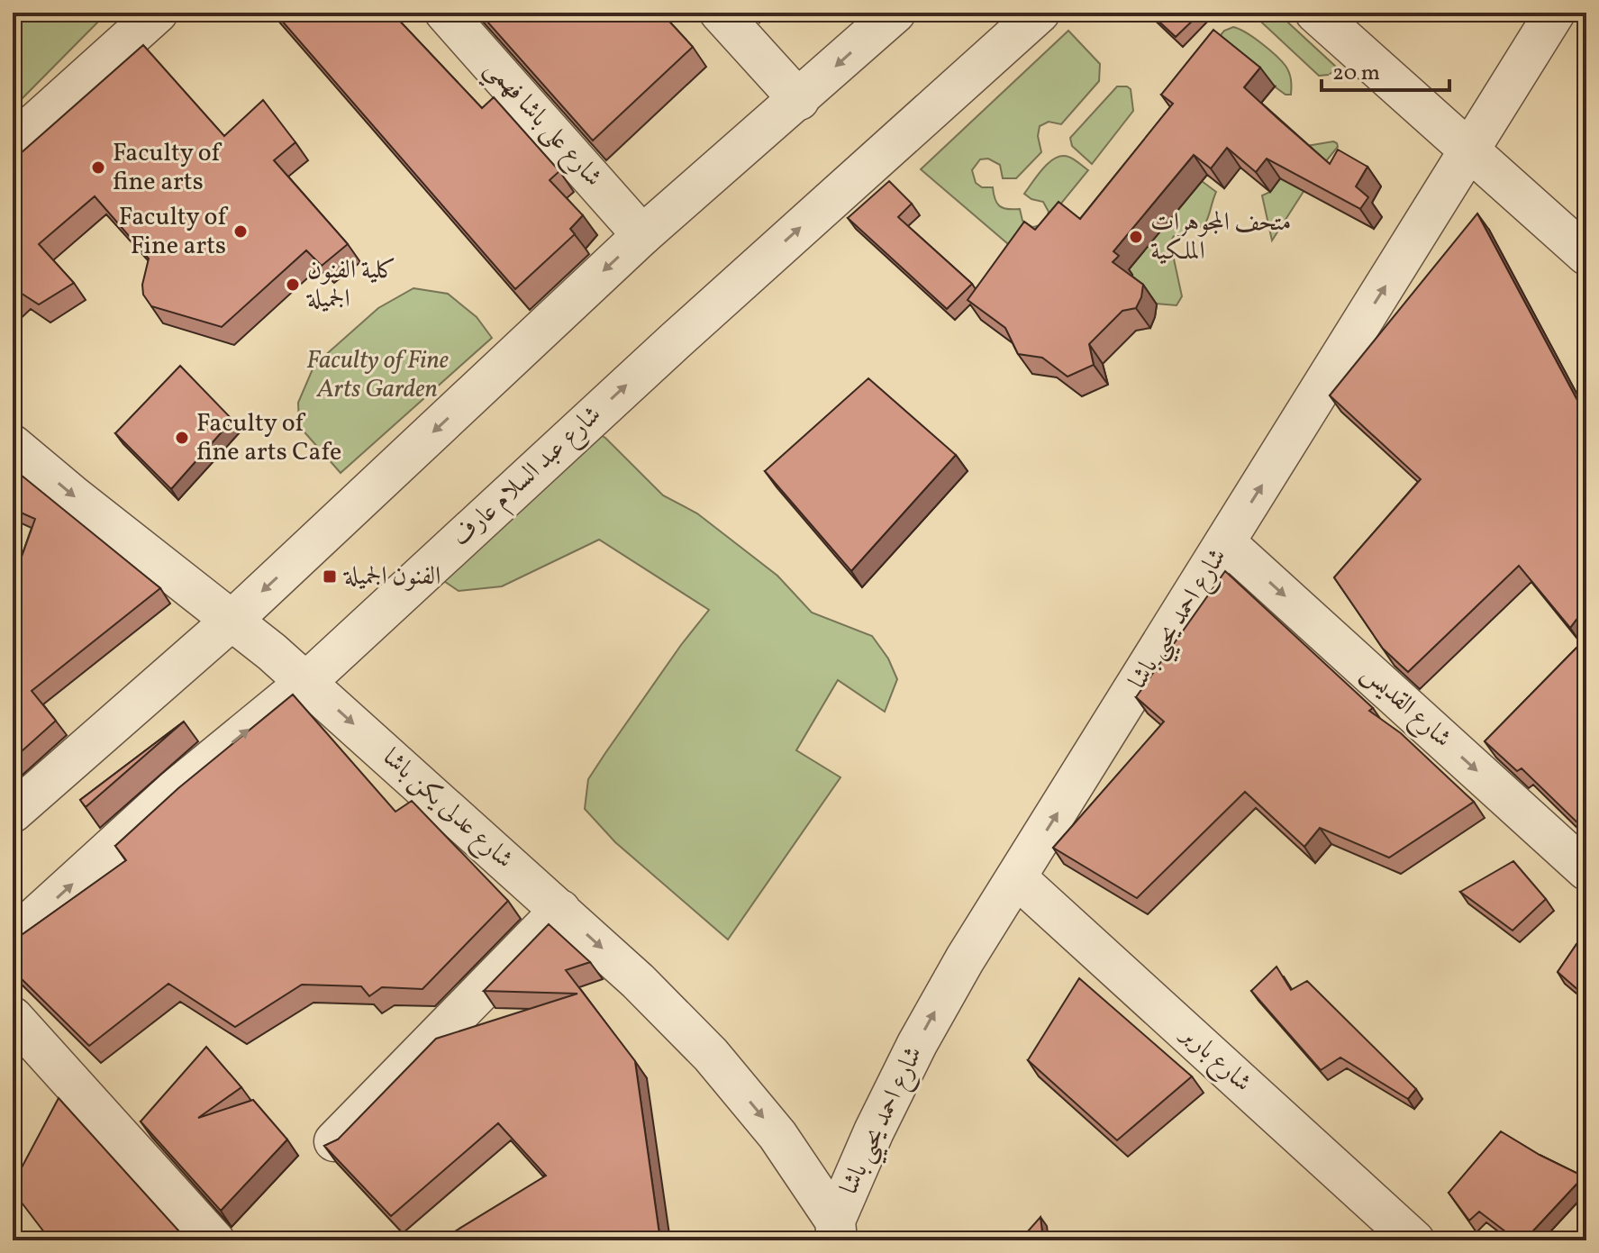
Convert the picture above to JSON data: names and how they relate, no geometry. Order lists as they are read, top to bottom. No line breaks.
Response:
{"streets":{"street":["شارع على باشا فهمي","شارع عبد السلام عارف","شارع احمد يحيي باشا","شارع القديس","شارع عدلى يكن باشا","شارع باربر"]},"crossings":[["شارع عبد السلام عارف","شارع عدلى يكن باشا"],["شارع احمد يحيي باشا","شارع القديس"],["شارع احمد يحيي باشا","شارع عدلى يكن باشا"],["شارع احمد يحيي باشا","شارع باربر"]],"one_way":["شارع احمد يحيي باشا","شارع القديس","شارع عدلى يكن باشا"],"parks":["Faculty of Fine Arts Garden"],"places":{"other":["Faculty of fine arts","Faculty of Fine arts","متحف المجوهرات الملكية","كلية الفنون الجميلة","Faculty of fine arts Cafe"],"transit":["الفنون الجميلة"]},"scale_bar":"20 m"}
